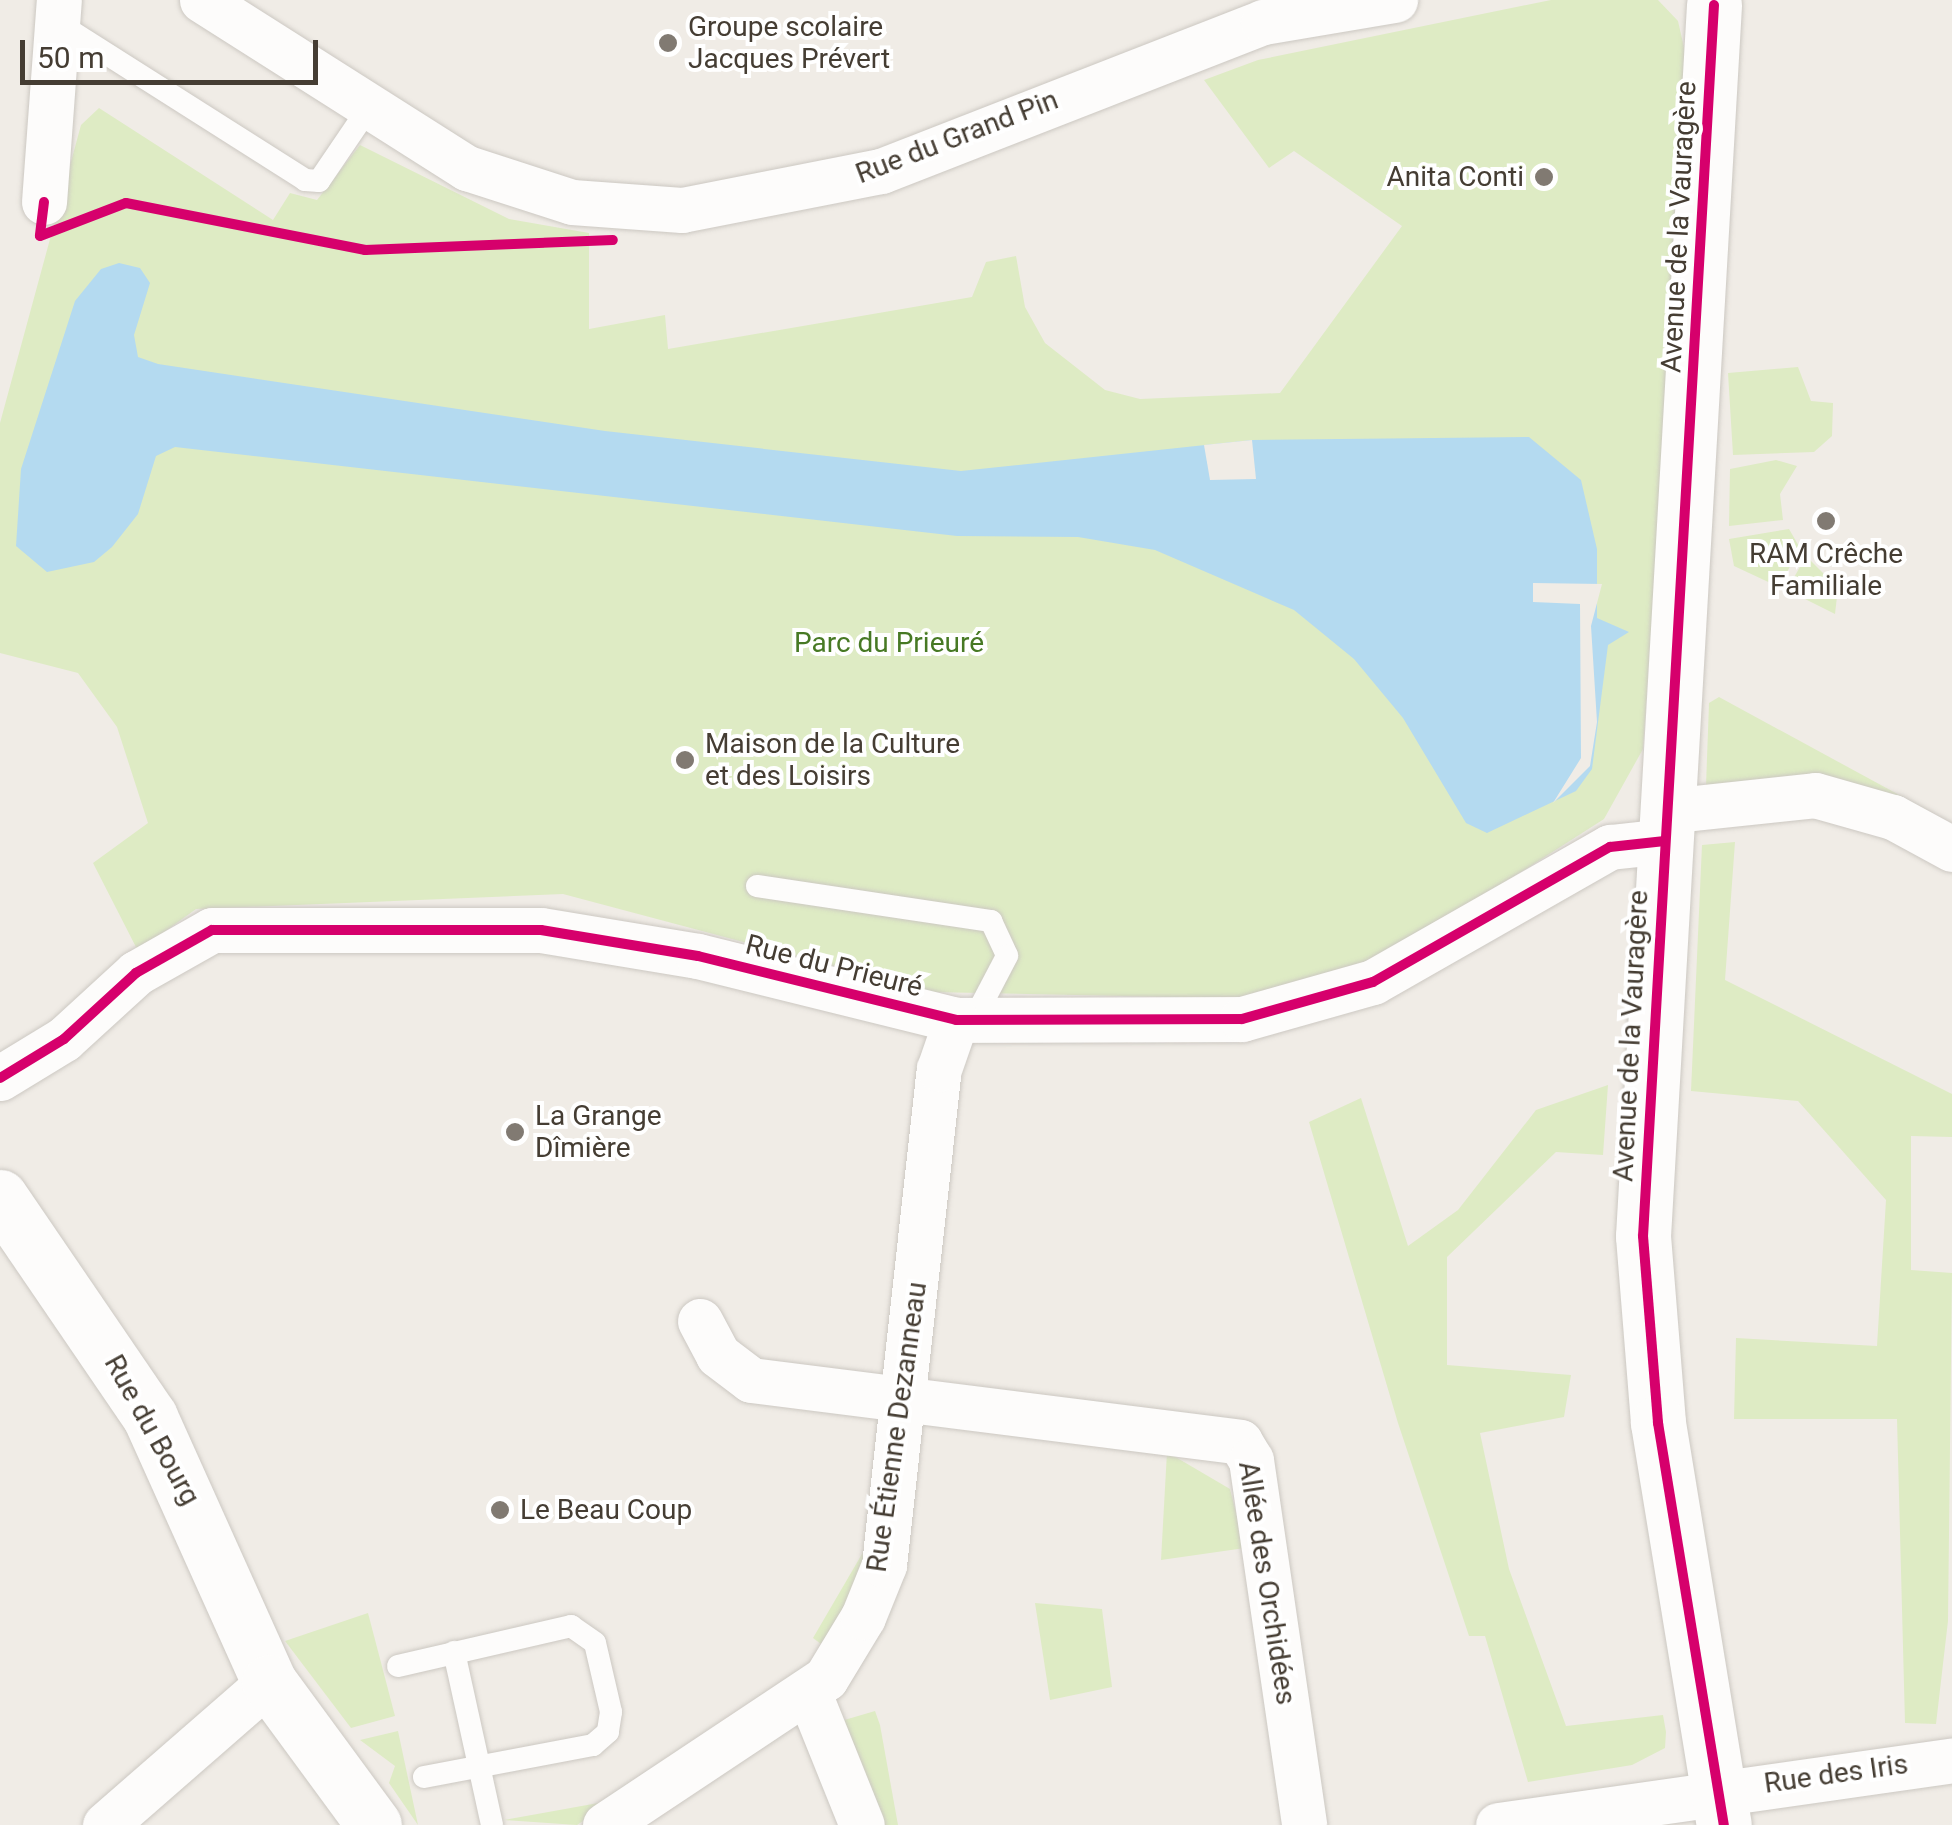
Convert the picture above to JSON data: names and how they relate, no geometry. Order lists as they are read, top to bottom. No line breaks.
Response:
{"streets":{"street":["Rue du Grand Pin","Avenue de la Vauragère","Rue du Prieuré","Rue Étienne Dezanneau","Rue du Bourg","Allée des Orchidées","Rue des Iris"]},"crossings":[["Avenue de la Vauragère","Rue du Prieuré"],["Avenue de la Vauragère","Rue des Iris"],["Rue du Prieuré","Rue Étienne Dezanneau"],["Rue Étienne Dezanneau","Allée des Orchidées"]],"parks":["Parc du Prieuré"],"places":["Groupe scolaire Jacques Prévert","Anita Conti","RAM Crêche Familiale","Maison de la Culture et des Loisirs","La Grange Dîmière","Le Beau Coup"],"scale_bar":"50 m"}
